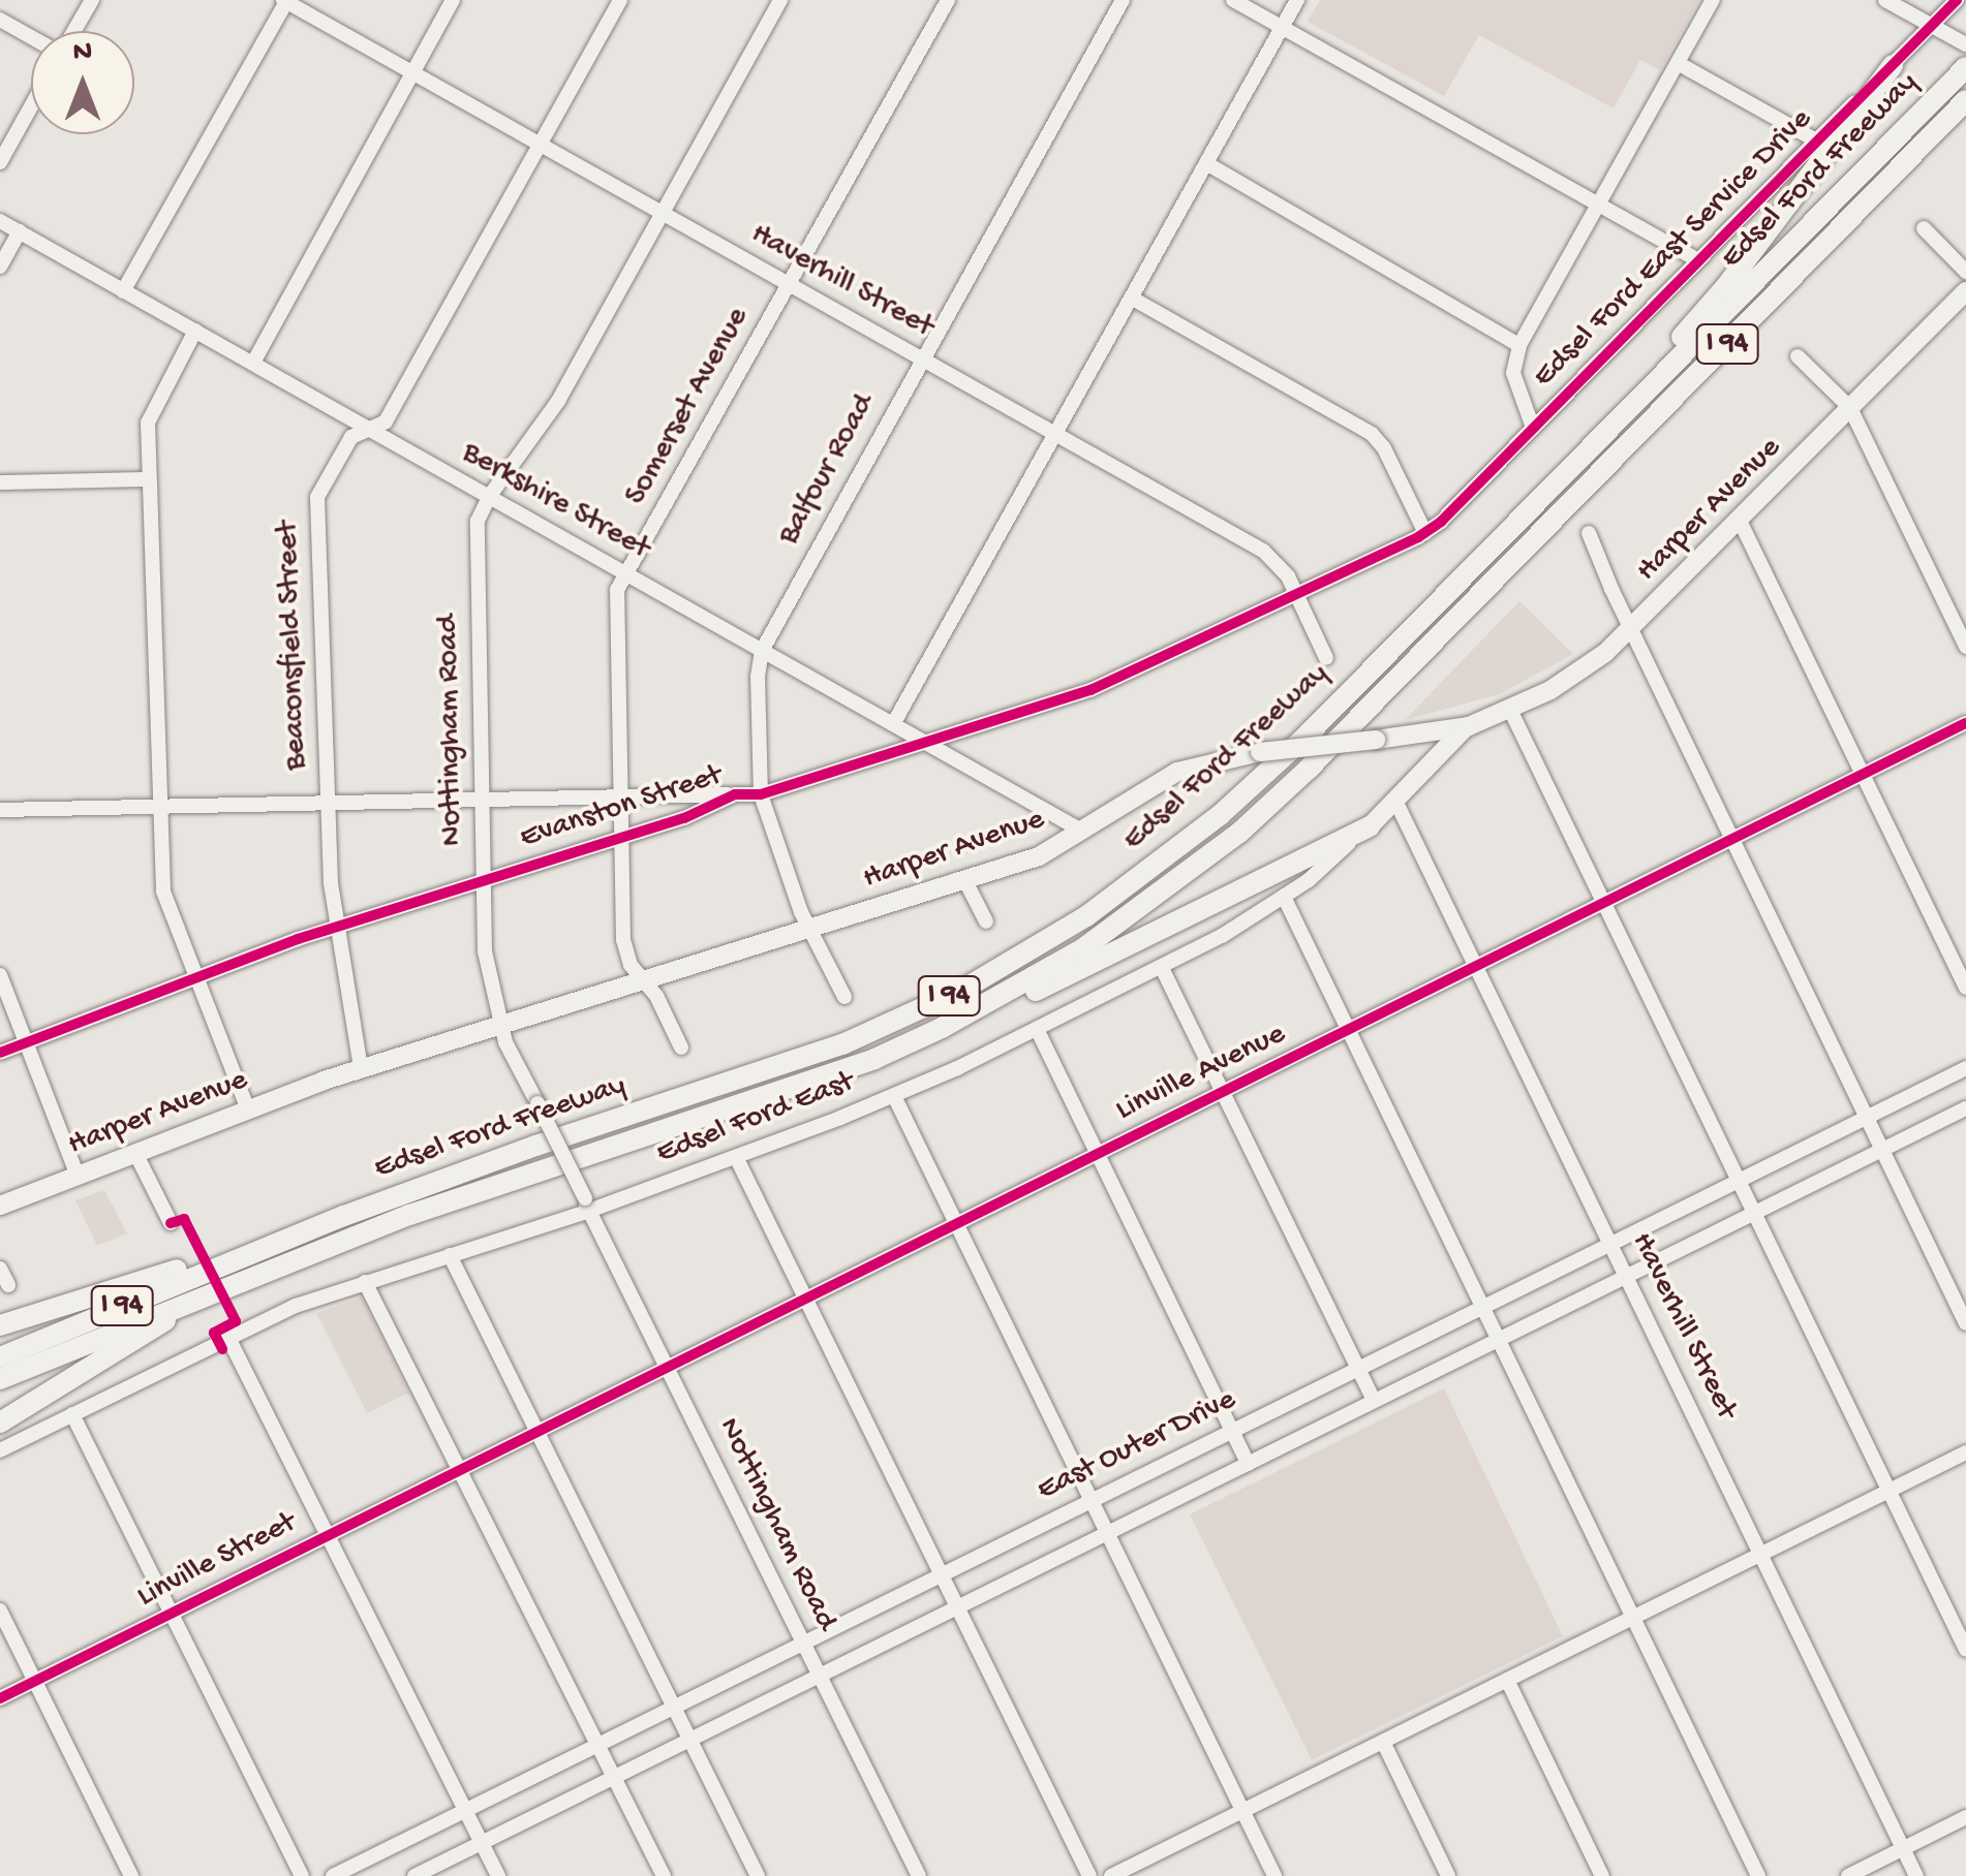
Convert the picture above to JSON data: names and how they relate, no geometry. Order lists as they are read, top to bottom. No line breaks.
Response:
{"streets":{"highway":["Edsel Ford Freeway","I 94"],"main road":["Harper Avenue","Edsel Ford East"],"street":["Edsel Ford East Service Drive","Haverhill Street","Somerset Avenue","Balfour Road","Berkshire Street","Beaconsfield Street","Nottingham Road","Evanston Street","Linville Avenue","East Outer Drive","Linville Street"]},"crossings":[["Edsel Ford East Service Drive","Evanston Street"],["Haverhill Street","Somerset Avenue"],["Haverhill Street","Balfour Road"],["Haverhill Street","Beaconsfield Street"],["Haverhill Street","Nottingham Road"],["Haverhill Street","Evanston Street"],["Haverhill Street","Linville Avenue"],["Haverhill Street","Edsel Ford East"],["Haverhill Street","East Outer Drive"],["Somerset Avenue","Berkshire Street"],["Somerset Avenue","Harper Avenue"],["Somerset Avenue","Evanston Street"],["Balfour Road","Berkshire Street"],["Balfour Road","Harper Avenue"],["Balfour Road","Evanston Street"],["Berkshire Street","Harper Avenue"],["Berkshire Street","Beaconsfield Street"],["Berkshire Street","Nottingham Road"],["Berkshire Street","Evanston Street"],["Harper Avenue","Beaconsfield Street"],["Harper Avenue","Nottingham Road"],["Harper Avenue","Edsel Ford East"],["Beaconsfield Street","Evanston Street"],["Nottingham Road","Evanston Street"],["Nottingham Road","Linville Avenue"],["Nottingham Road","Edsel Ford East"],["Nottingham Road","East Outer Drive"],["Linville Avenue","Linville Street"]],"north":"top"}
